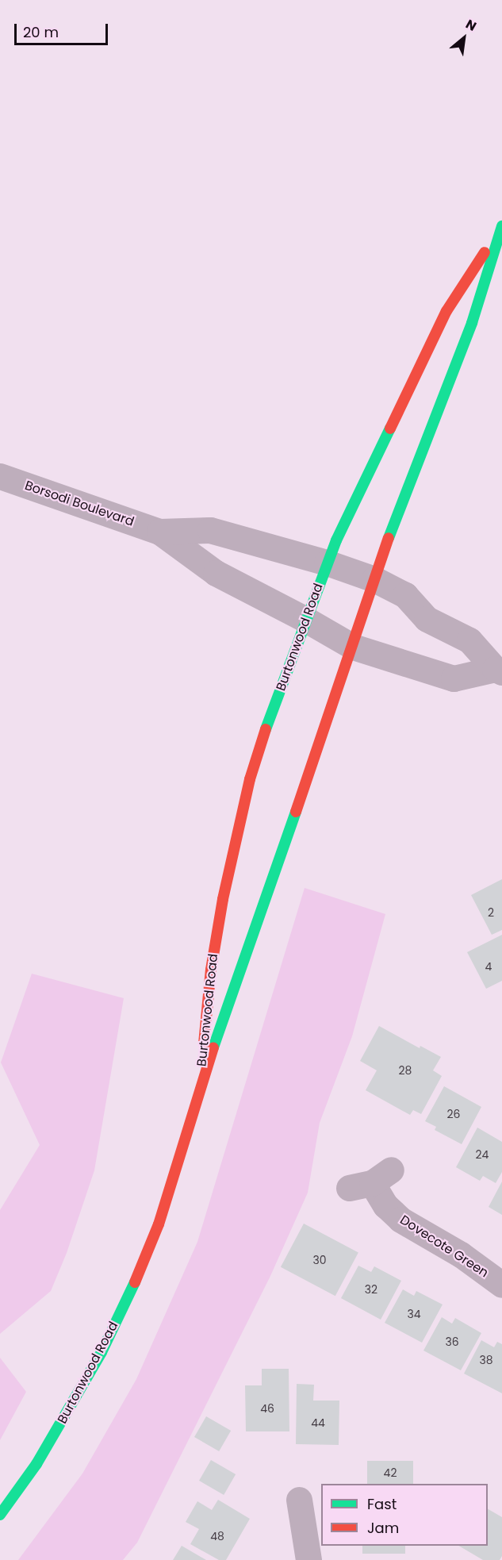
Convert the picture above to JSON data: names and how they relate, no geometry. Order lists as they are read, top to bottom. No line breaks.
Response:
{"streets":{"main road":["Burtonwood Road"],"street":["Borsodi Boulevard","Dovecote Green"]},"crossings":[["Borsodi Boulevard","Burtonwood Road"]],"house_numbers":["2","4","28","26","24","30","32","34","36","38","46","44","42","48"],"legend":["Fast","Jam"],"scale_bar":"20 m","north":"top right"}
